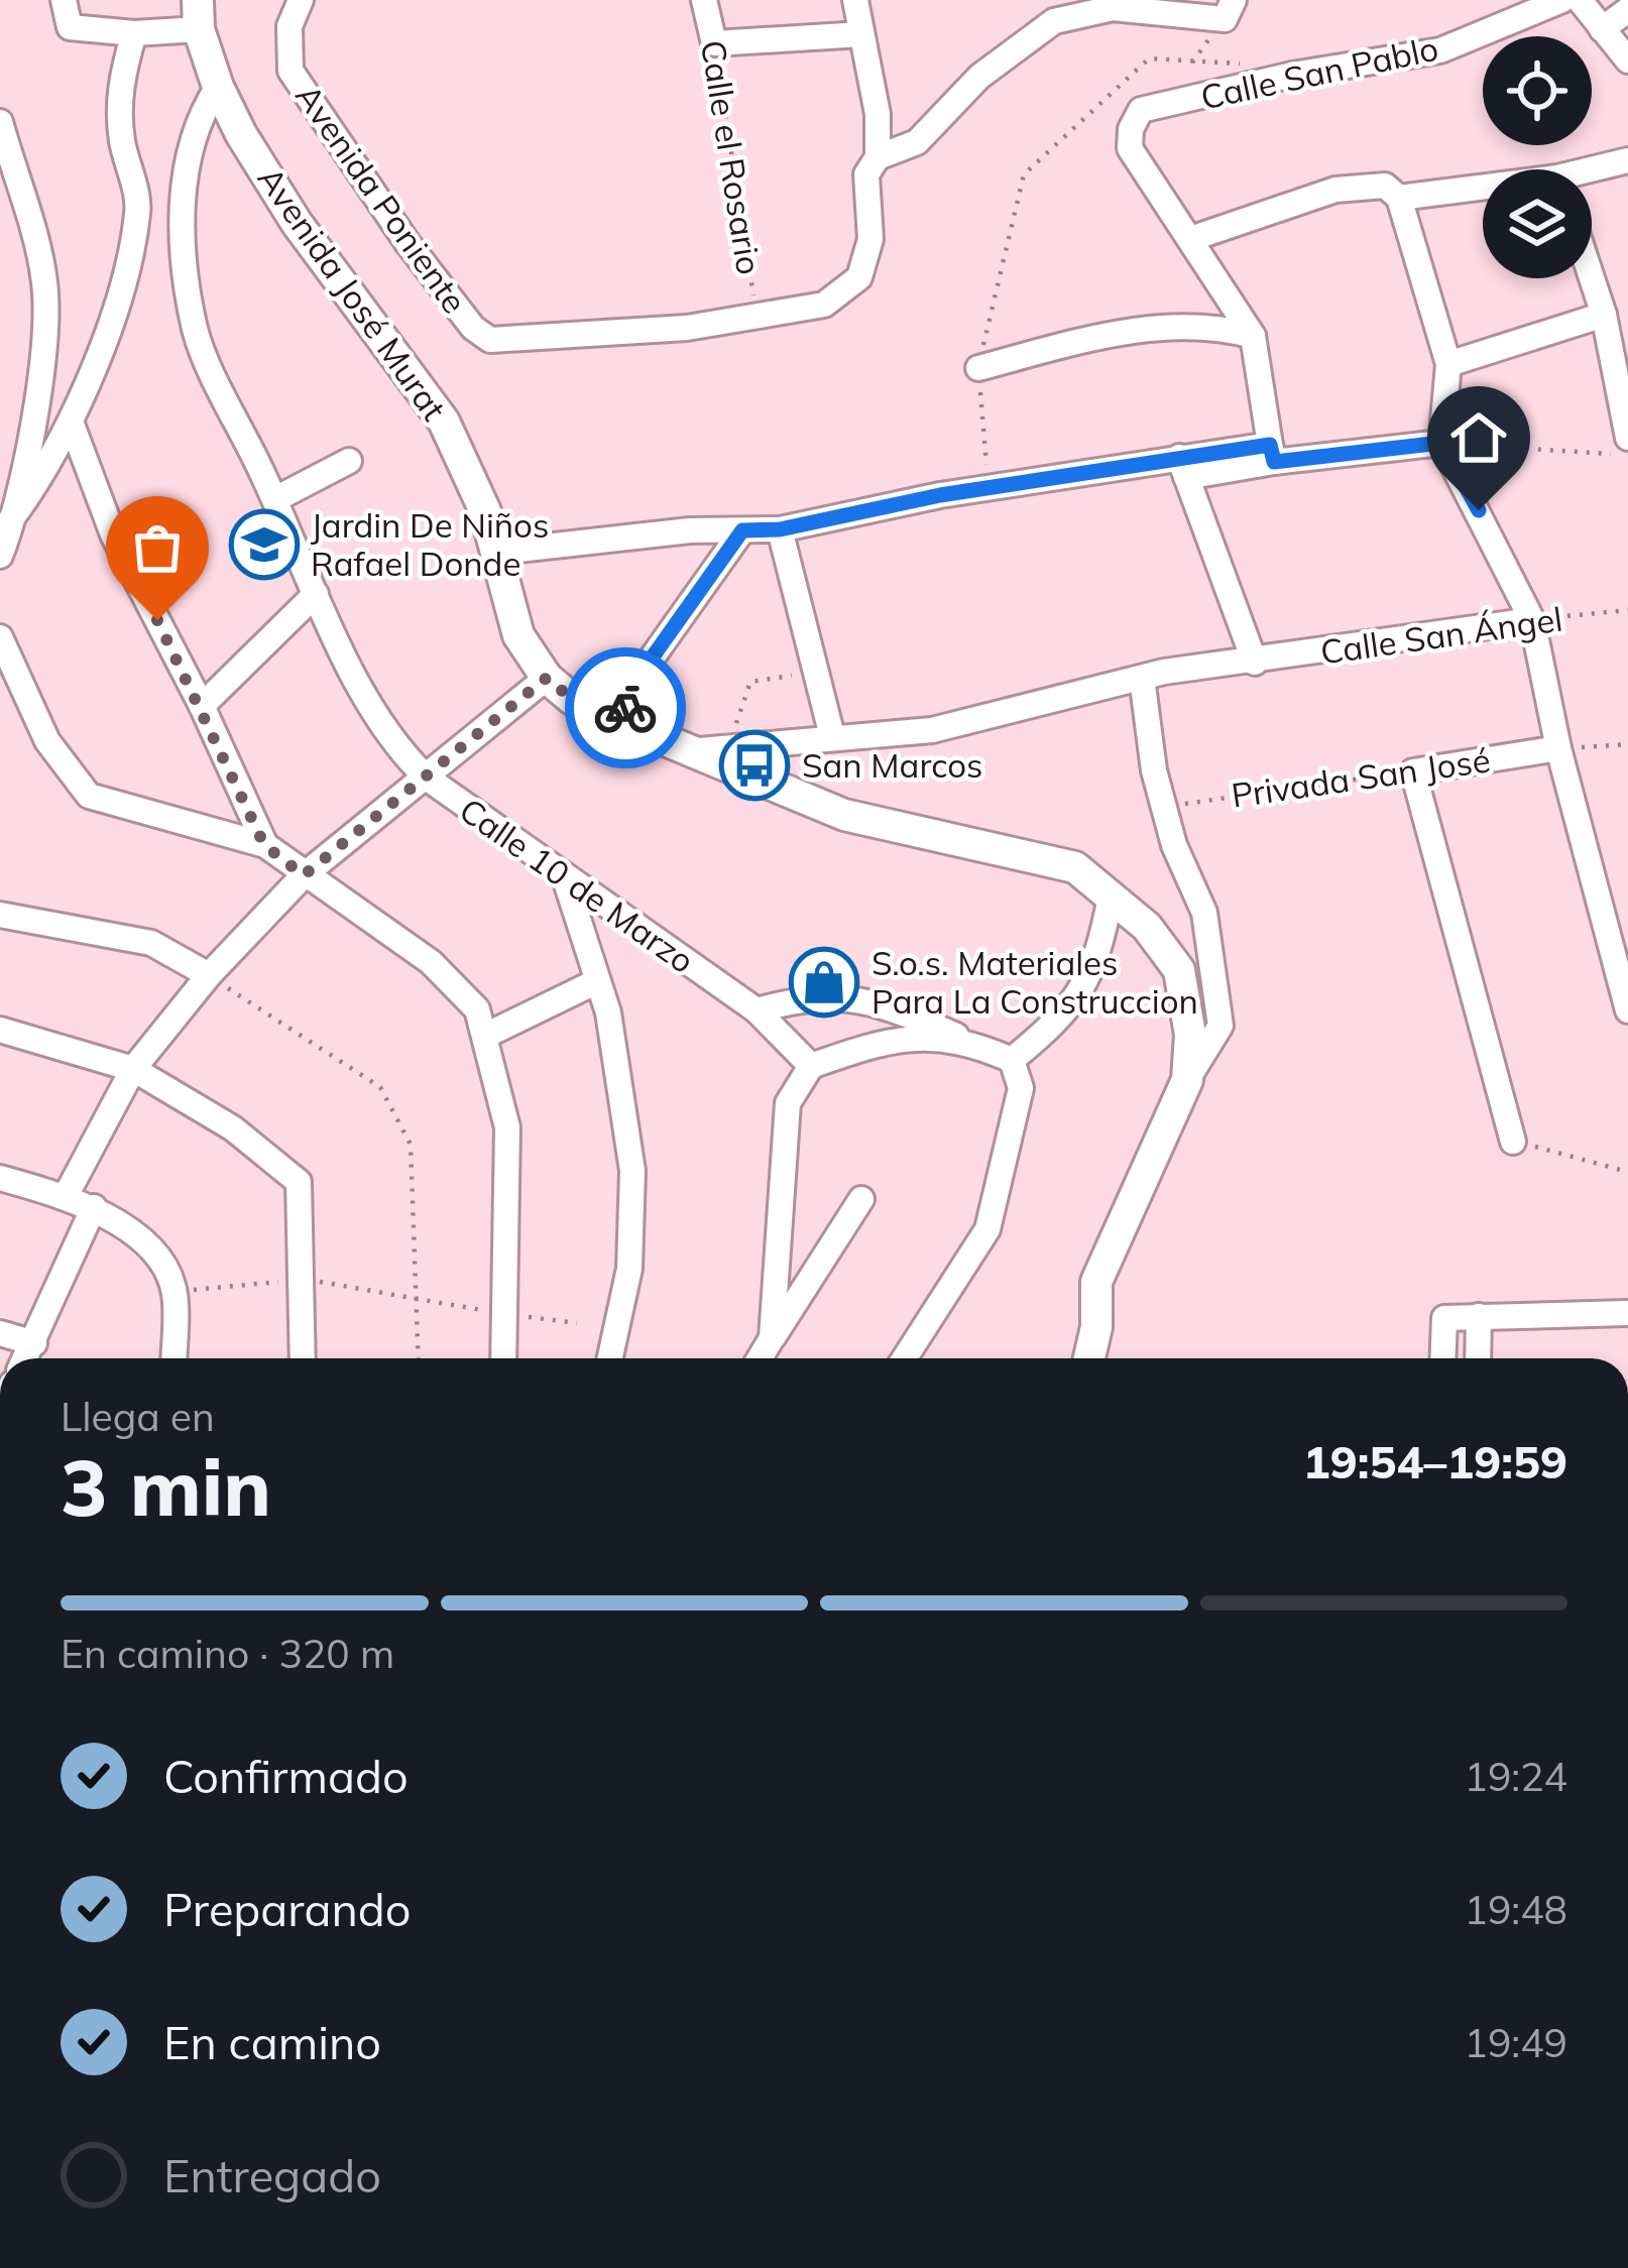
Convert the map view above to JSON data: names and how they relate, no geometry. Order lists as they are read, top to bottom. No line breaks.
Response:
{"streets":{"street":["Calle San Pablo","Calle el Rosario","Avenida Poniente","Avenida José Murat","Calle San Ángel","Privada San José","Calle 10 de Marzo"]},"crossings":[["Calle el Rosario","Avenida Poniente"],["Avenida José Murat","Calle San Ángel"],["Avenida José Murat","Calle 10 de Marzo"]],"places":{"school or university":["Jardin De Niños Rafael Donde"],"bus stop":["San Marcos"],"shop":["S.o.s. Materiales Para La Construccion"]},"page":{"heading":["3 min","Llega en","19:54–19:59"],"bar":"En camino · 320 m","list":[["Confirmado","19:24"],["Preparando","19:48"],["En camino","19:49"],"Entregado"]}}
